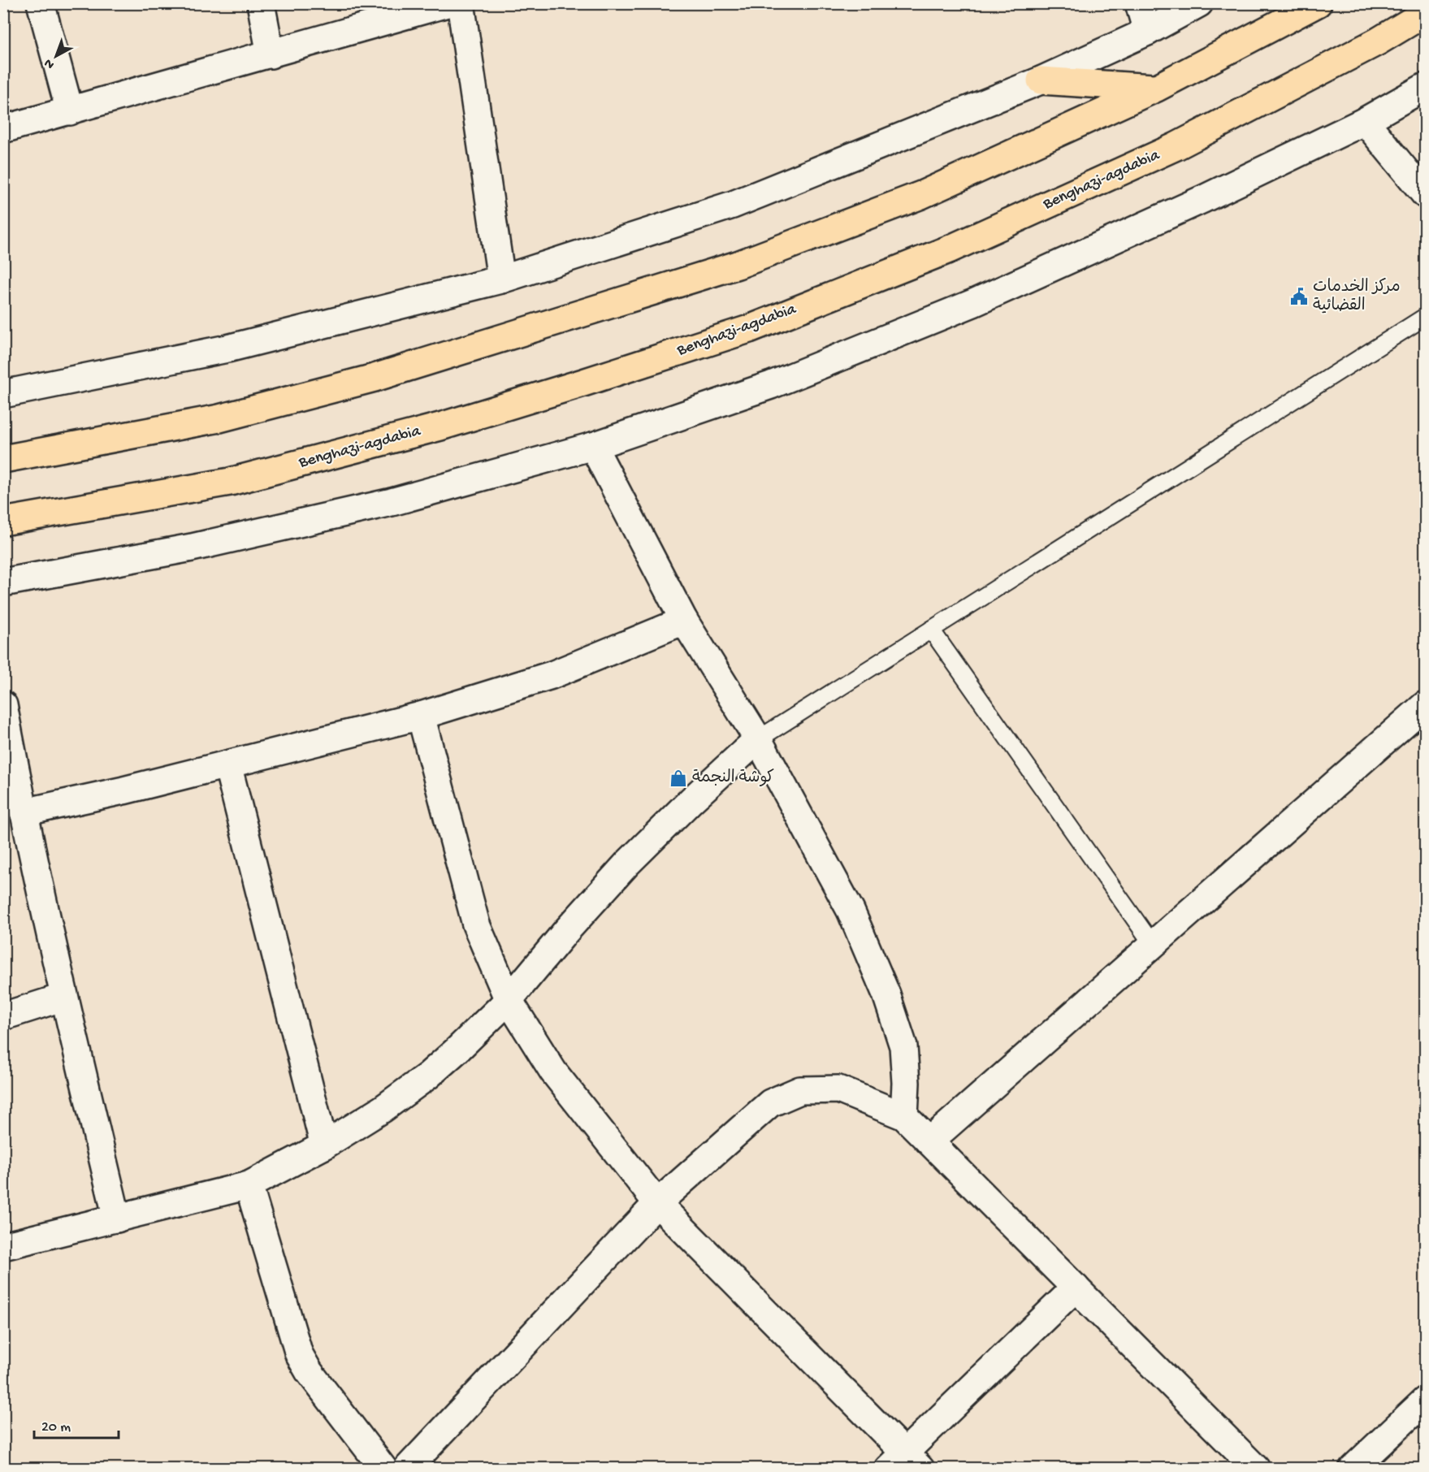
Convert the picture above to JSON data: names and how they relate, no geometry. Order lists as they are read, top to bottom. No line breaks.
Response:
{"streets":{"highway":["Benghazi-agdabia"]},"places":{"public building":["مركز الخدمات القضائية"],"shop":["كوشة النجمة"]},"scale_bar":"20 m","north":"bottom left"}
